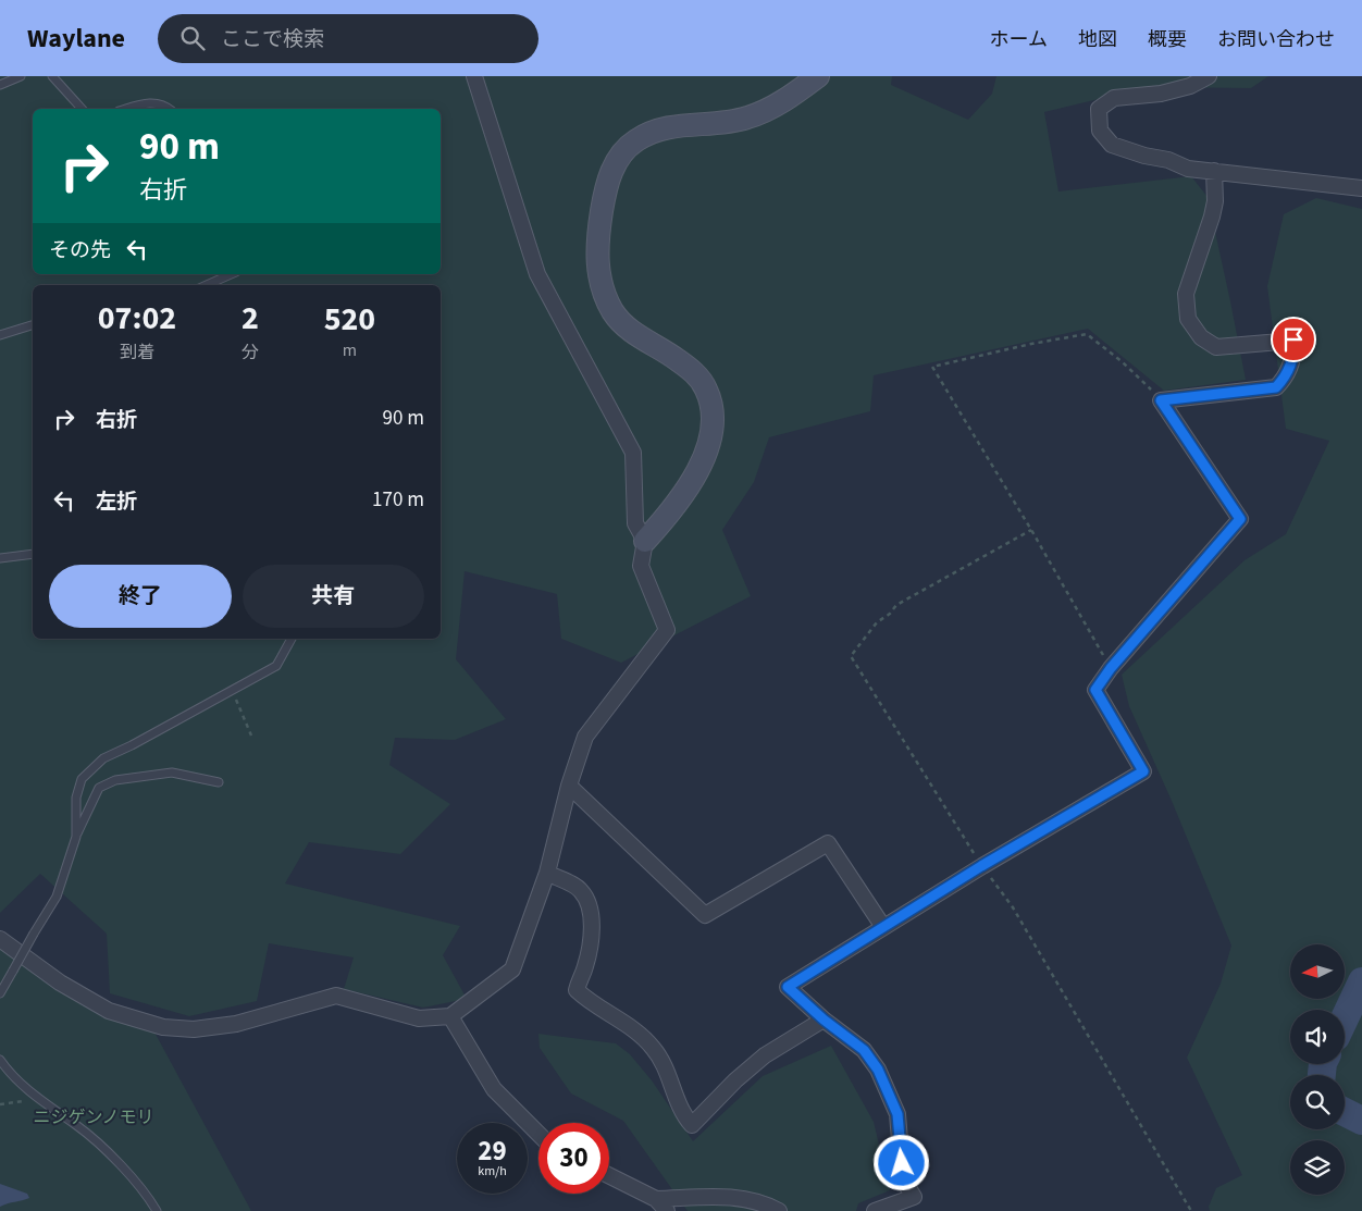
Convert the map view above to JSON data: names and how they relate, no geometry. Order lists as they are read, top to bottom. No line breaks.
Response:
{"parks":["ニジゲンノモリ"],"north":"left","page":{"header":"Waylane","search":"ここで検索","nav":["ホーム","地図","概要","お問い合わせ"],"turn":["90 m","右折"],"then":"その先","eta":["07:02","到着","2","分","520","m"],"list":[{"name":"右折","value":"90 m"},{"name":"左折","value":"170 m"}],"buttons":["終了","共有"],"speed":"29 km/h","limit":"30"}}
